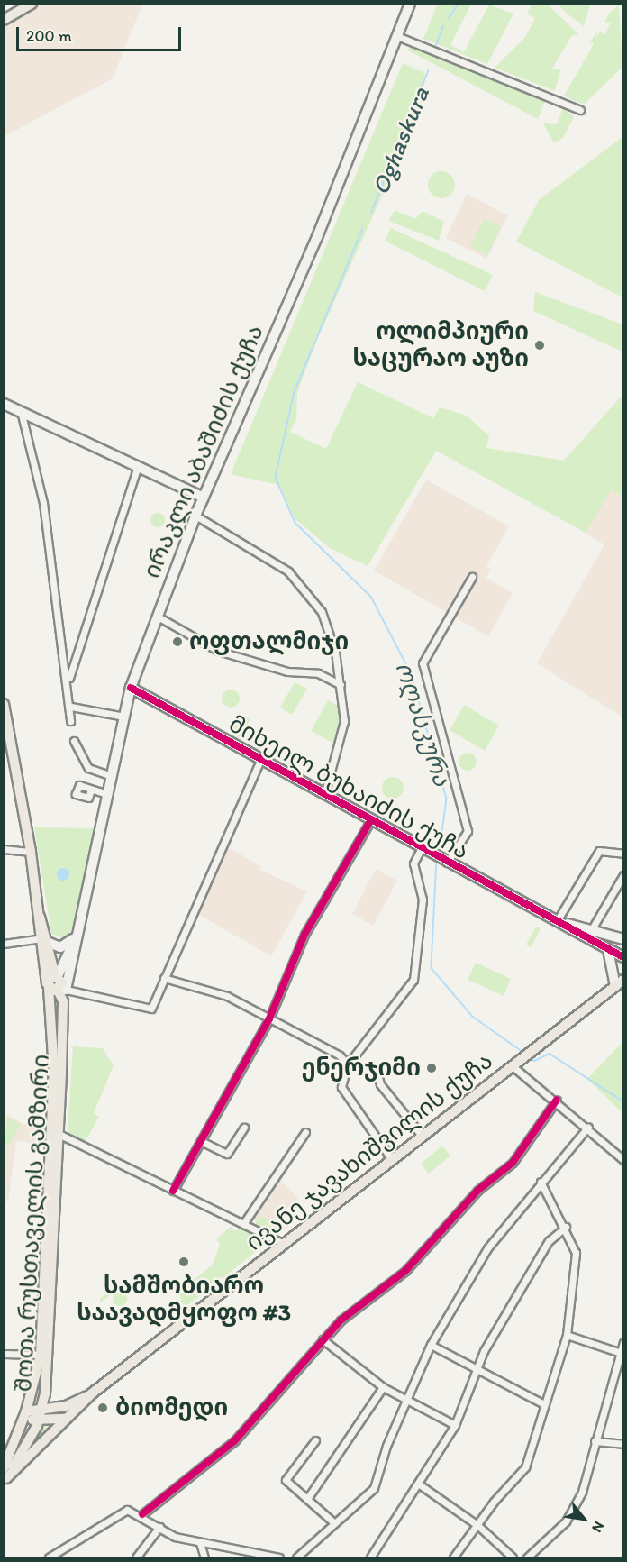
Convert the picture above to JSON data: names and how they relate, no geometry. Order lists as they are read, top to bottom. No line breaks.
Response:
{"streets":{"main road":["ირაკლი აბაშიძის ქუჩა","მიხეილ ბუხაიძის ქუჩა","ივანე ჯავახიშვილის ქუჩა","შოთა რუსთაველის გამზირი"]},"crossings":[["ირაკლი აბაშიძის ქუჩა","მიხეილ ბუხაიძის ქუჩა"],["ირაკლი აბაშიძის ქუჩა","შოთა რუსთაველის გამზირი"],["ივანე ჯავახიშვილის ქუჩა","შოთა რუსთაველის გამზირი"]],"water":["Oghaskura","ოღასკურა"],"places":["ოლიმპიური საცურაო აუზი","ოფთალმიჯი","ენერჯიმი","სამშობიარო საავადმყოფო #3","ბიომედი"],"scale_bar":"200 m","north":"bottom right"}
